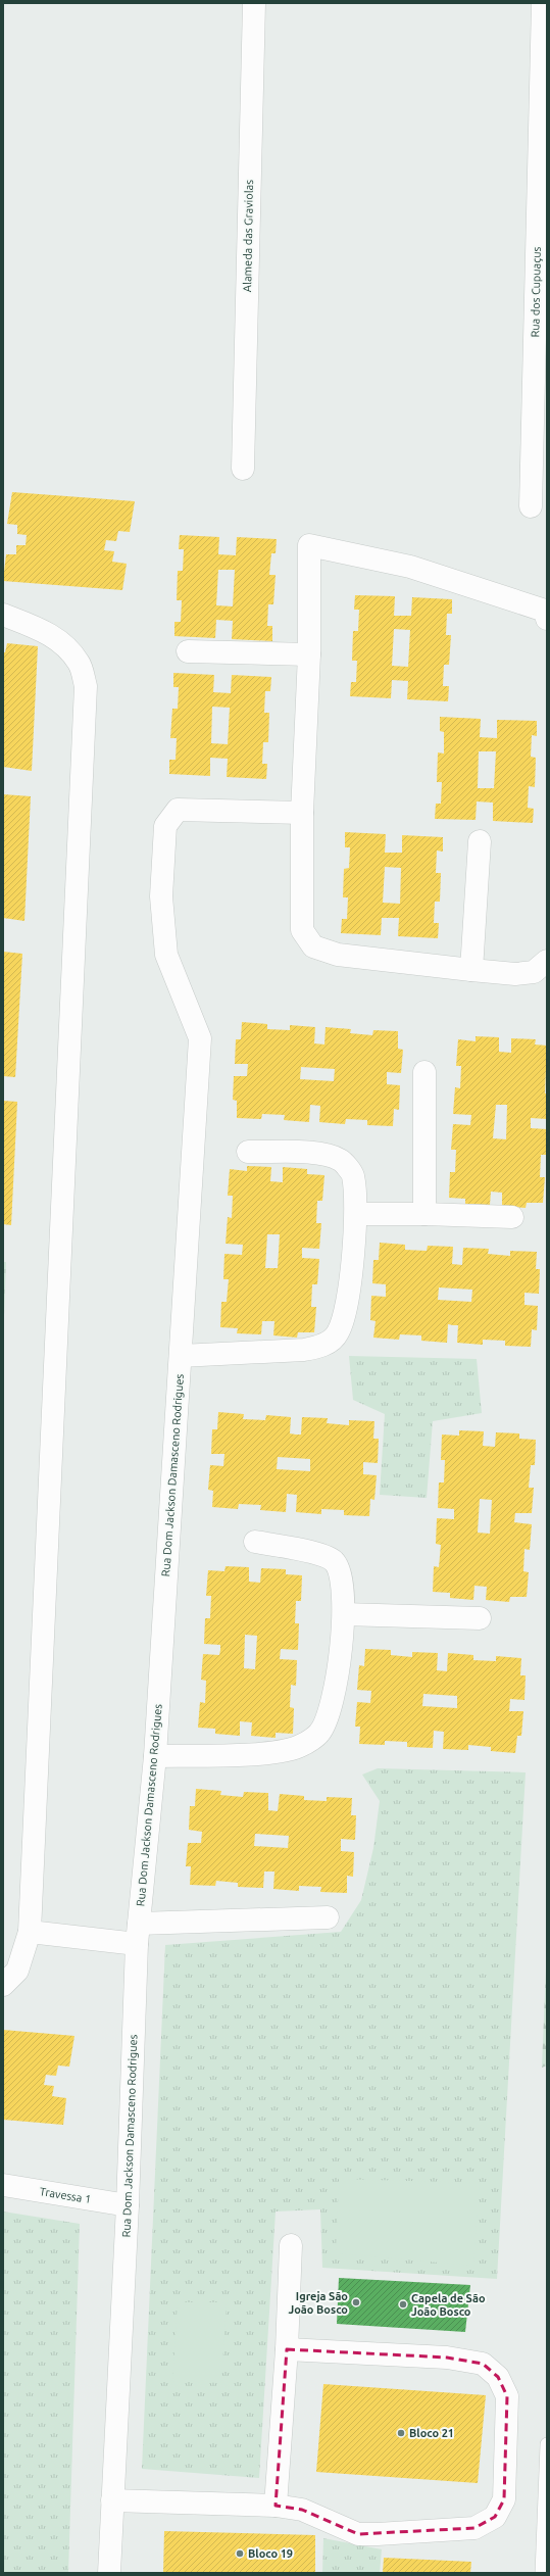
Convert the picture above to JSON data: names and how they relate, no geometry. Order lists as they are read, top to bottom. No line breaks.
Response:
{"streets":{"street":["Alameda das Graviolas","Rua dos Cupuaçus","Rua Dom Jackson Damasceno Rodrigues","Travessa 1"]},"crossings":[["Rua Dom Jackson Damasceno Rodrigues","Travessa 1"]],"places":["Igreja São João Bosco","Capela de São João Bosco","Bloco 21","Bloco 19"]}
